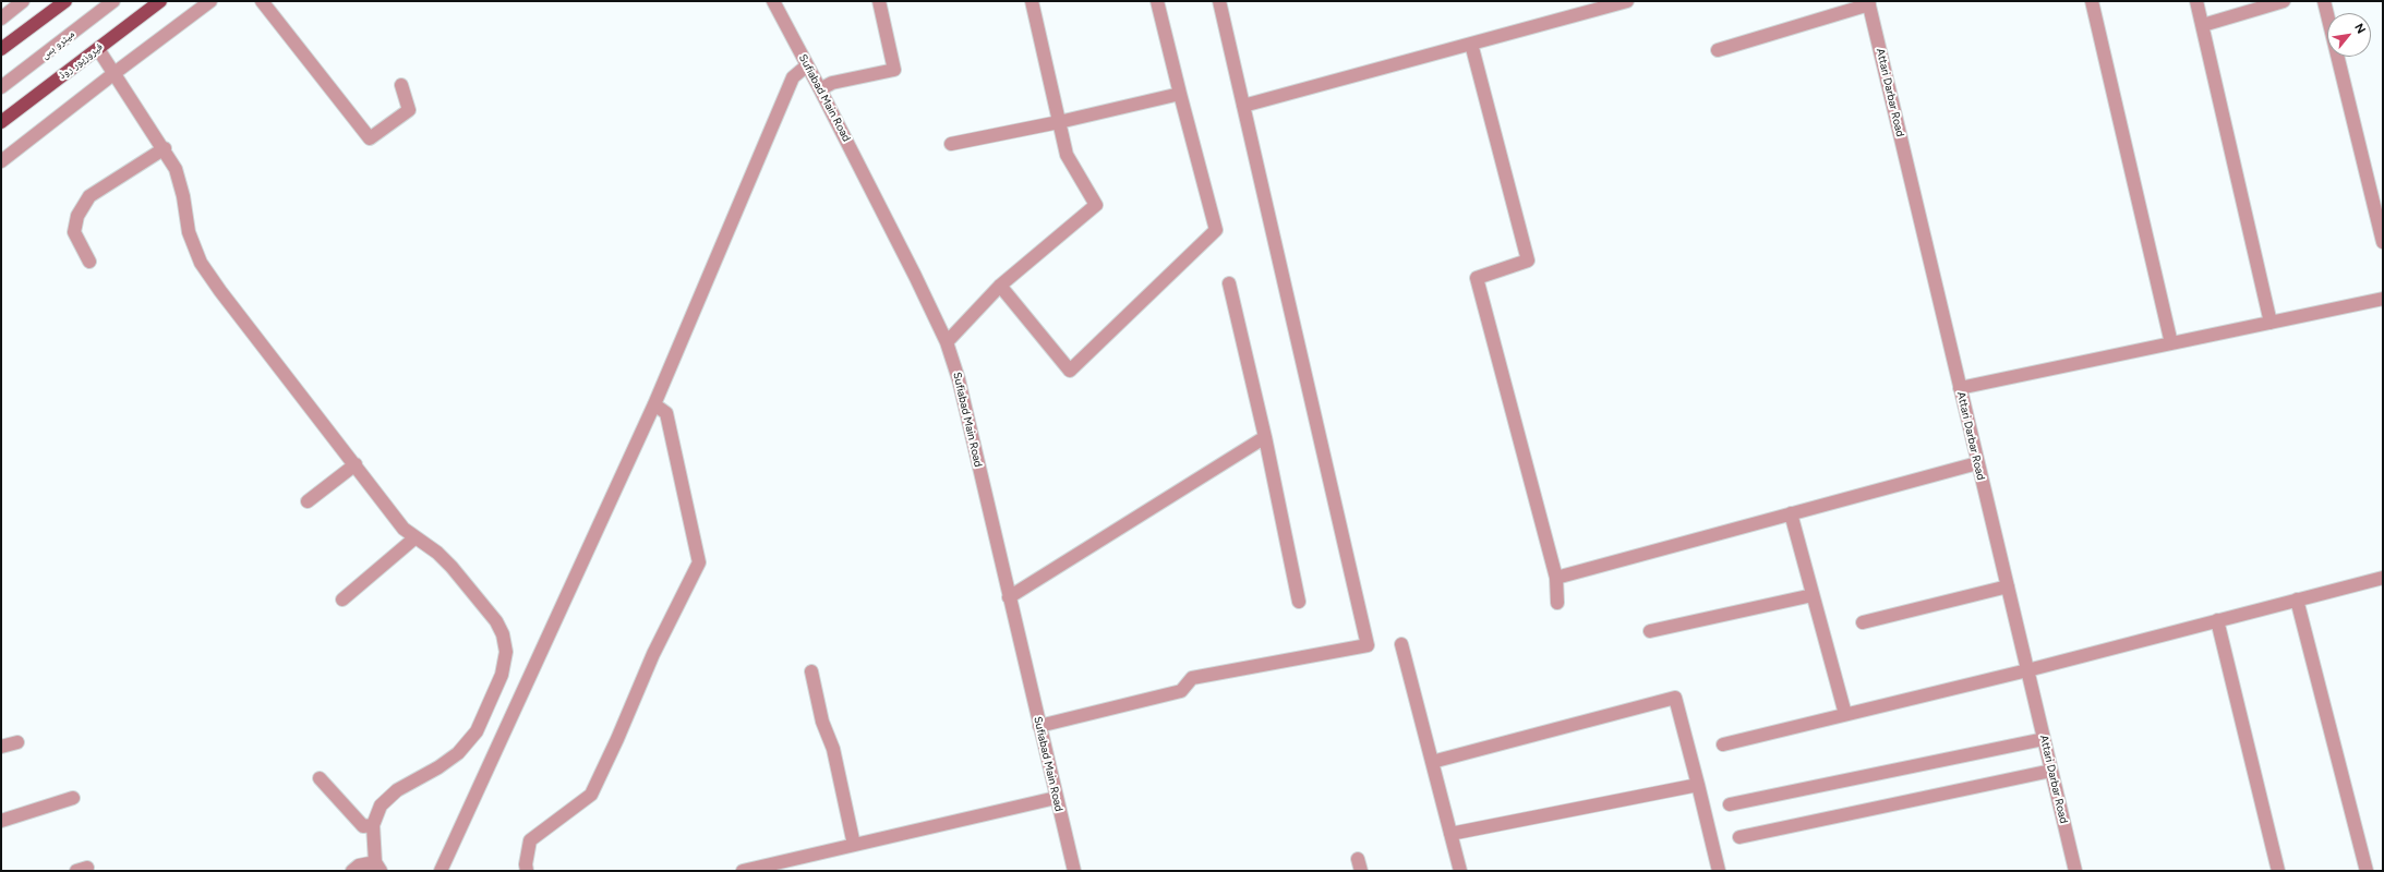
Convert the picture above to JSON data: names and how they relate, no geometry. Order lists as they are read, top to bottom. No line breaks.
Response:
{"streets":{"main road":["فیروزپور روڈ"],"street":["میٹرو بس","Attari Darbar Road","Sufiabad Main Road"]},"north":"top right"}
